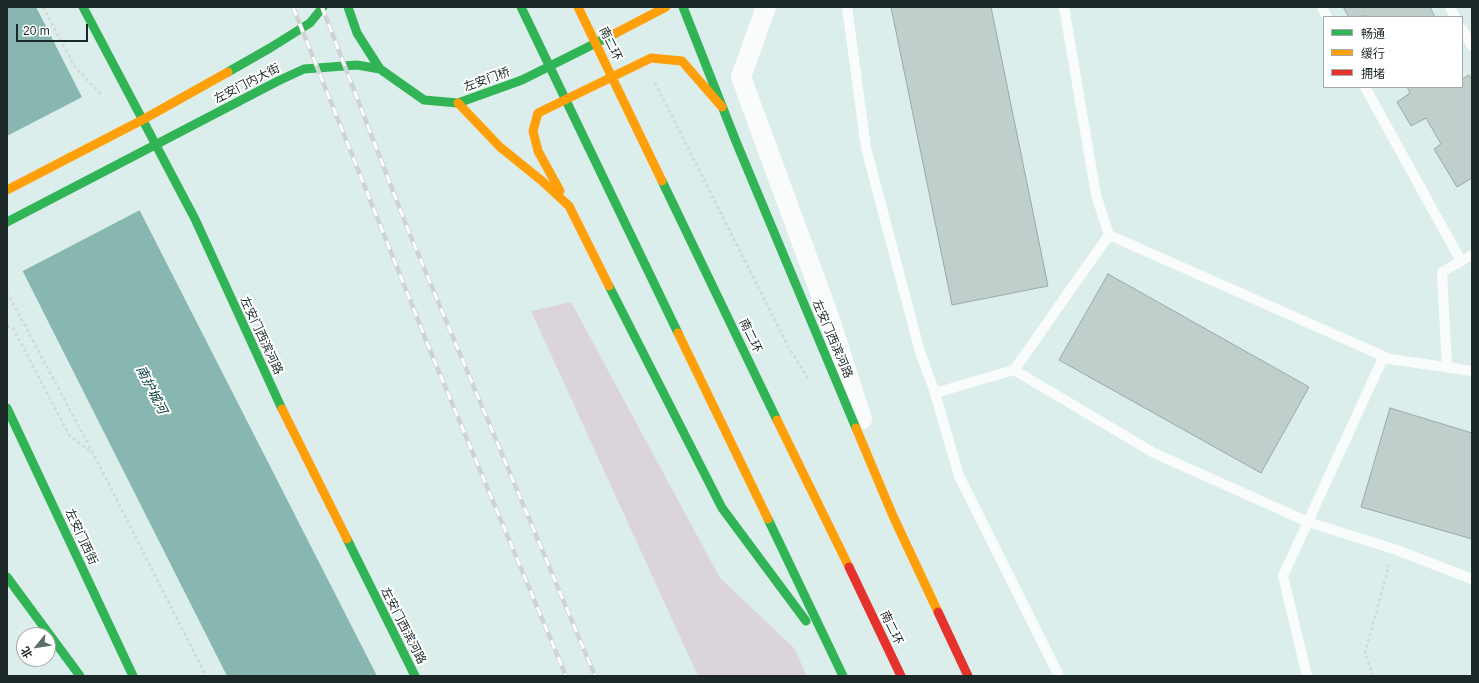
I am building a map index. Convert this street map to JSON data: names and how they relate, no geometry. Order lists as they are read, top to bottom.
{
  "streets": {
    "main road": [
      "南二环",
      "左安门桥",
      "左安门内大街",
      "左安门西滨河路",
      "左安门西街"
    ]
  },
  "crossings": [
    ["左安门桥", "左安门内大街"],
    ["左安门内大街", "左安门西滨河路"]
  ],
  "water": ["南护城河"],
  "legend": ["畅通", "缓行", "拥堵"],
  "scale_bar": "20 m",
  "north": "bottom left"
}
